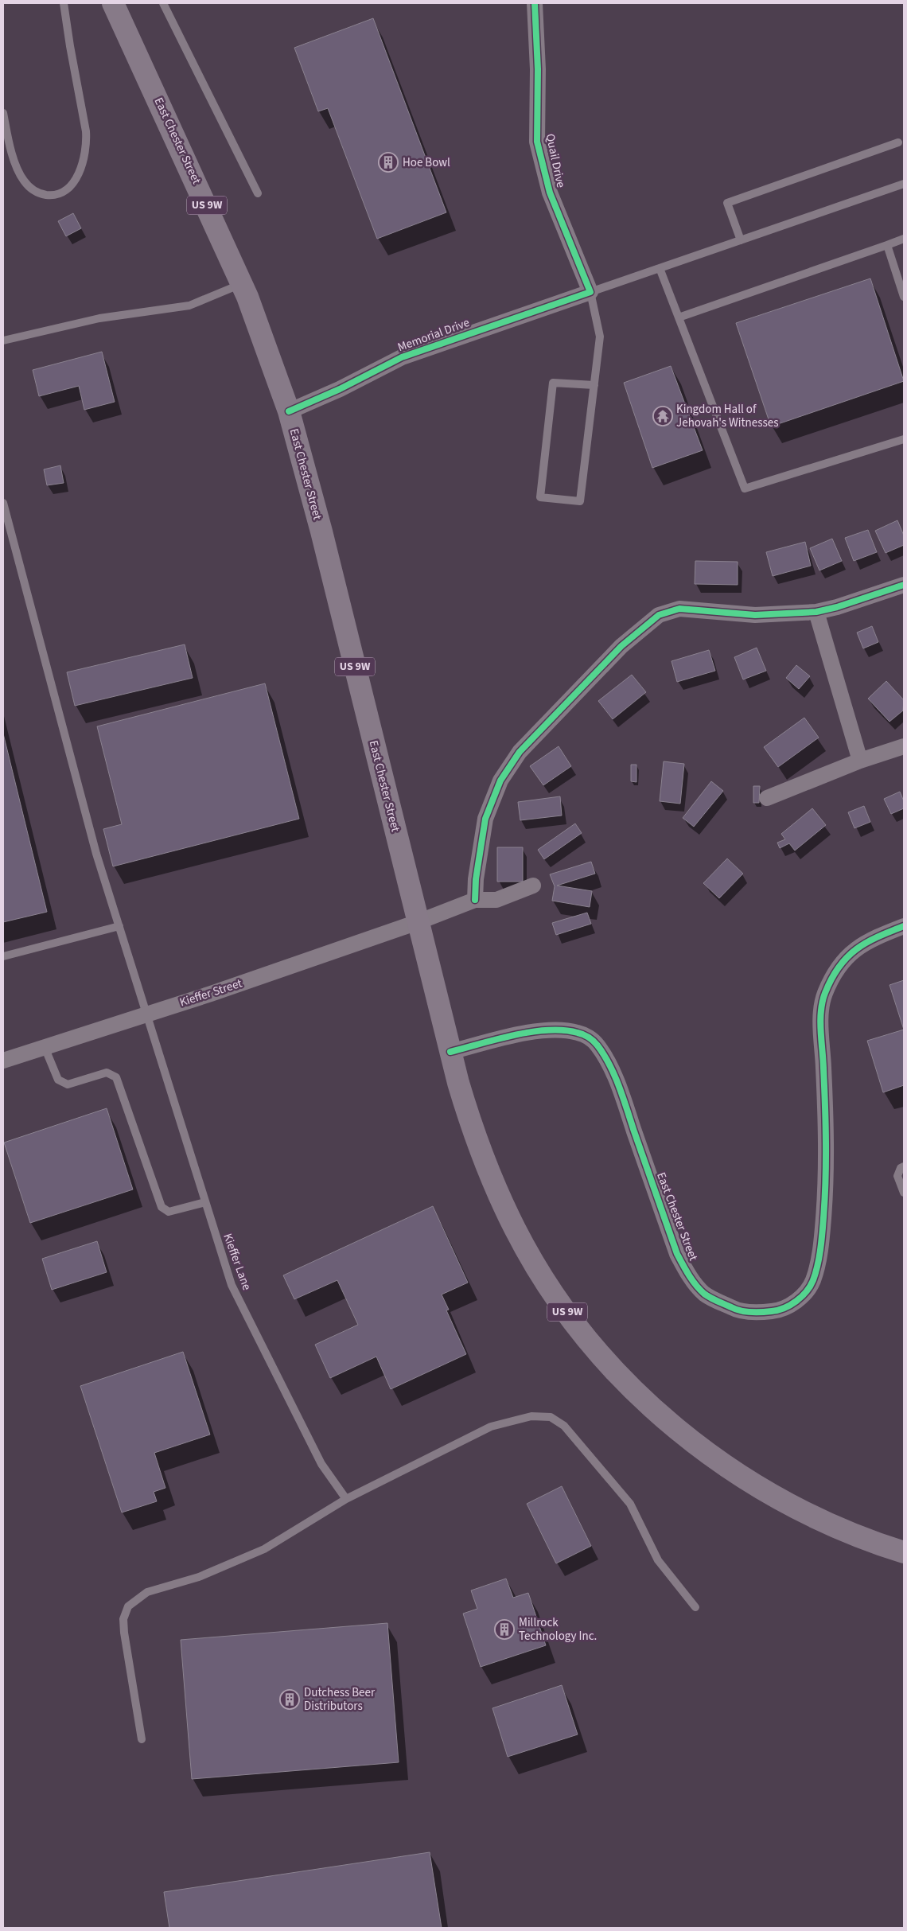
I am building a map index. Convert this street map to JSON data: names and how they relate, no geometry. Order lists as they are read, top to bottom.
{
  "streets": {
    "main road": ["East Chester Street", "US 9W"],
    "street": ["Quail Drive", "Memorial Drive", "Kieffer Street"],
    "lane": ["Kieffer Lane"]
  },
  "crossings": [
    ["East Chester Street", "US 9W"],
    ["East Chester Street", "Memorial Drive"],
    ["East Chester Street", "Kieffer Street"],
    ["Quail Drive", "Memorial Drive"],
    ["US 9W", "Kieffer Street"],
    ["Kieffer Street", "Kieffer Lane"]
  ],
  "places": {
    "building": ["Hoe Bowl", "Millrock Technology Inc.", "Dutchess Beer Distributors"],
    "temple": ["Kingdom Hall of Jehovah's Witnesses"]
  }
}
